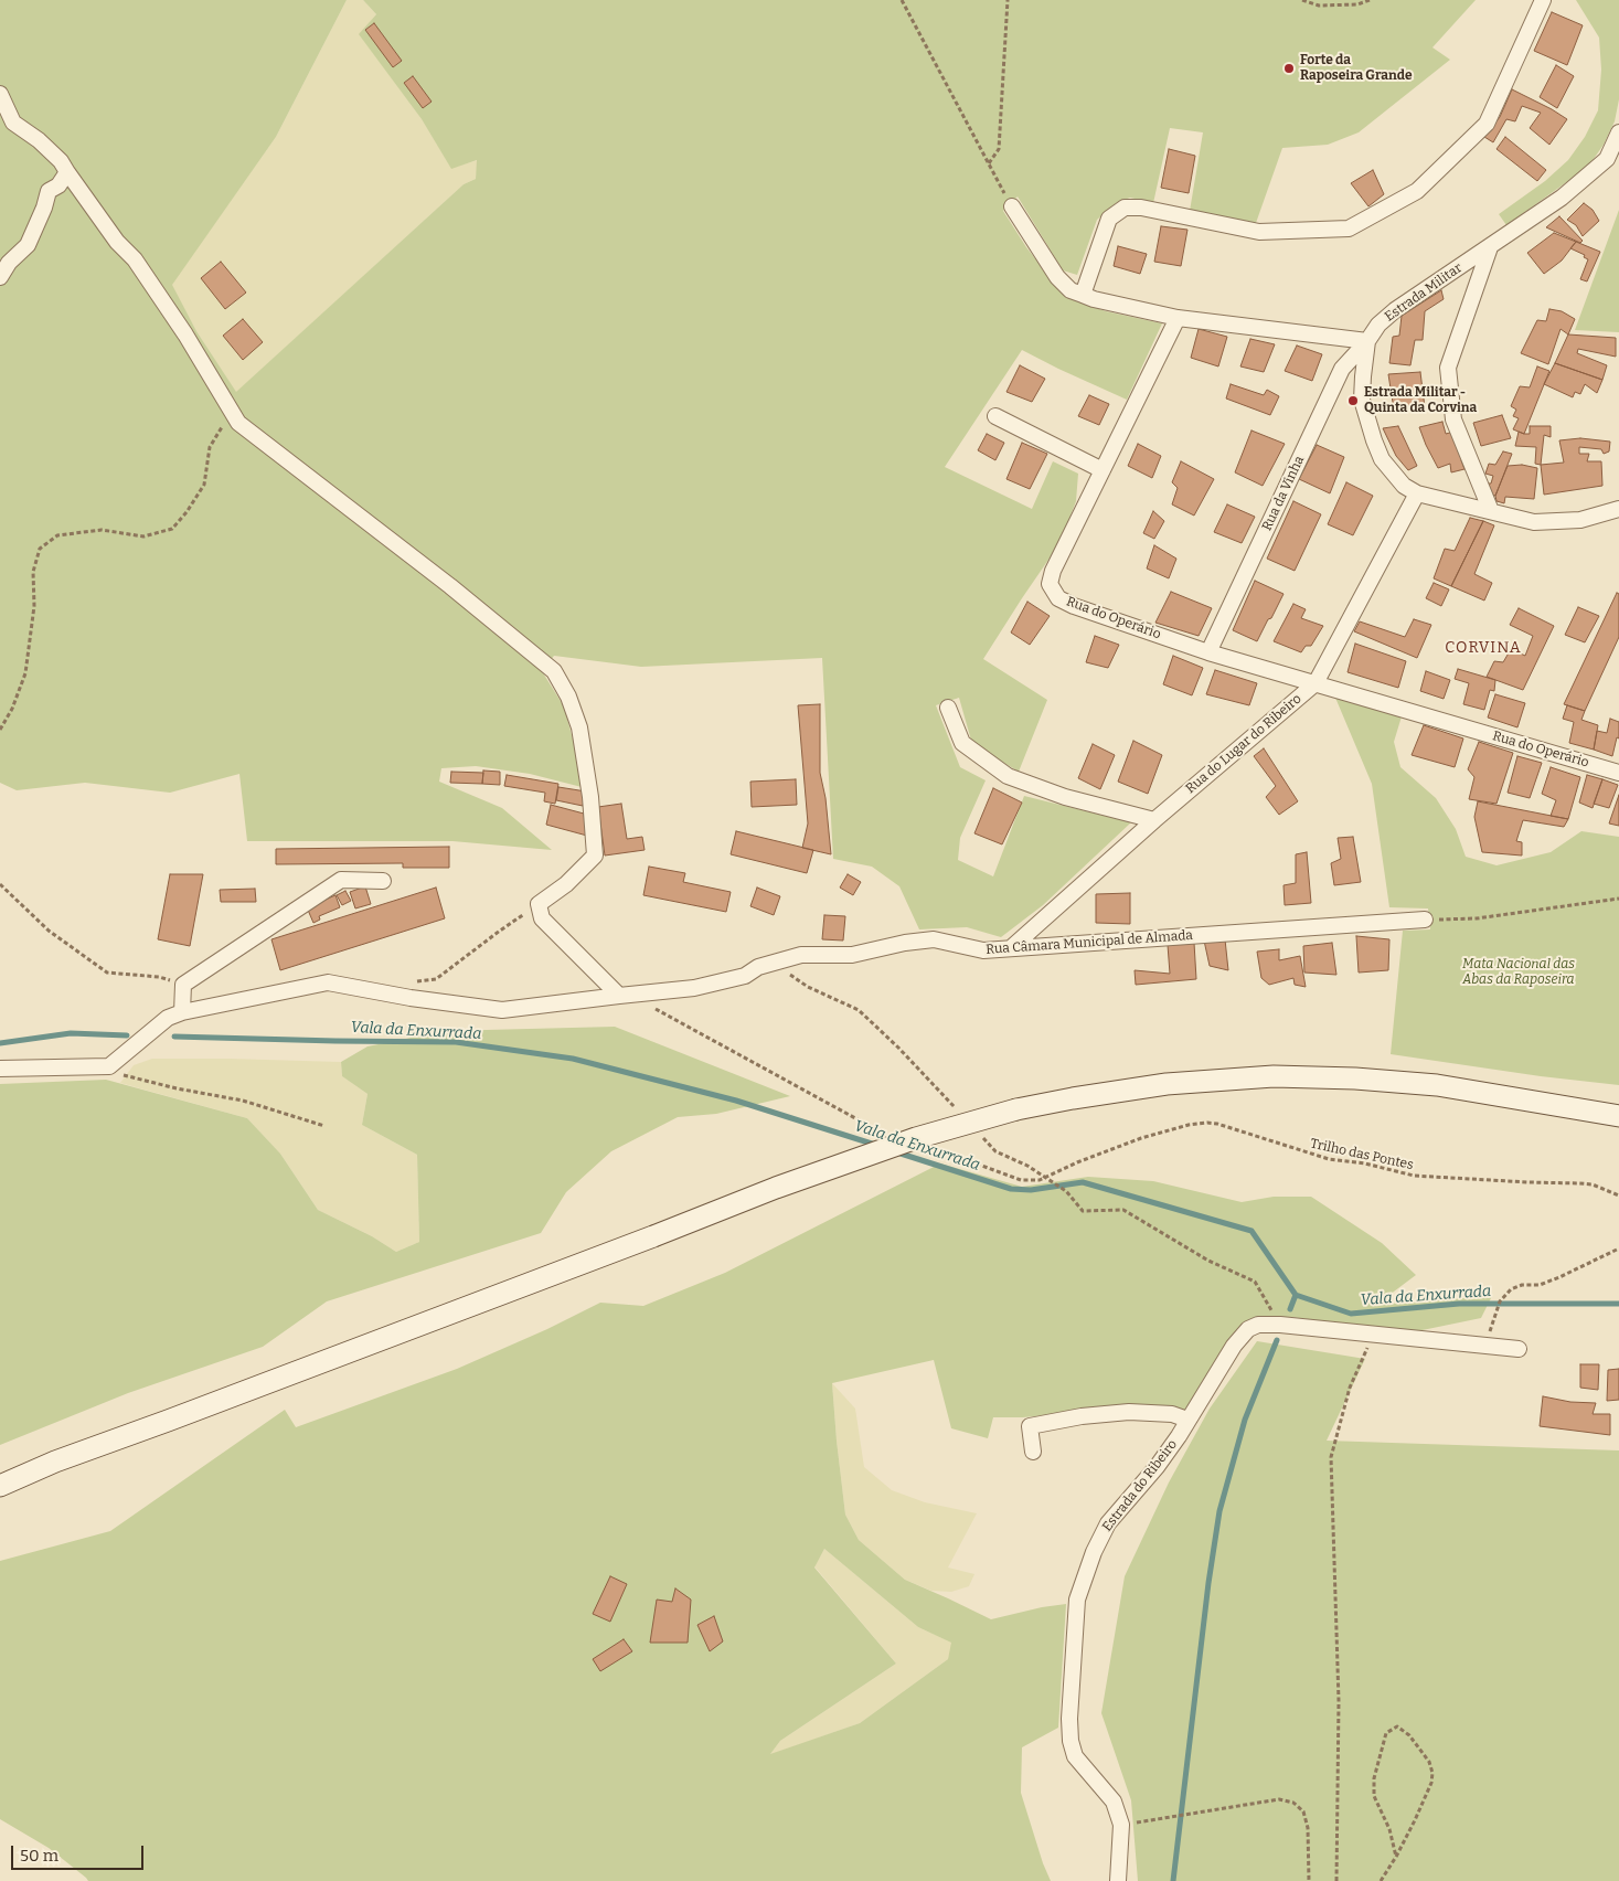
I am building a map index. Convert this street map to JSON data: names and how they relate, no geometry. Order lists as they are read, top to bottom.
{
  "streets": {
    "street": [
      "Estrada Militar",
      "Rua da Vinha",
      "Rua do Operário",
      "Rua do Lugar do Ribeiro",
      "Rua Câmara Municipal de Almada",
      "Estrada do Ribeiro"
    ],
    "path": ["Trilho das Pontes"]
  },
  "crossings": [
    ["Estrada Militar", "Rua da Vinha"],
    ["Estrada Militar", "Rua do Lugar do Ribeiro"],
    ["Rua da Vinha", "Rua do Operário"],
    ["Rua do Operário", "Rua do Lugar do Ribeiro"],
    ["Rua do Lugar do Ribeiro", "Rua Câmara Municipal de Almada"]
  ],
  "districts": ["CORVINA"],
  "water": ["Vala da Enxurrada"],
  "parks": ["Mata Nacional das Abas da Raposeira"],
  "places": ["Forte da Raposeira Grande", "Estrada Militar - Quinta da Corvina"],
  "scale_bar": "50 m"
}
